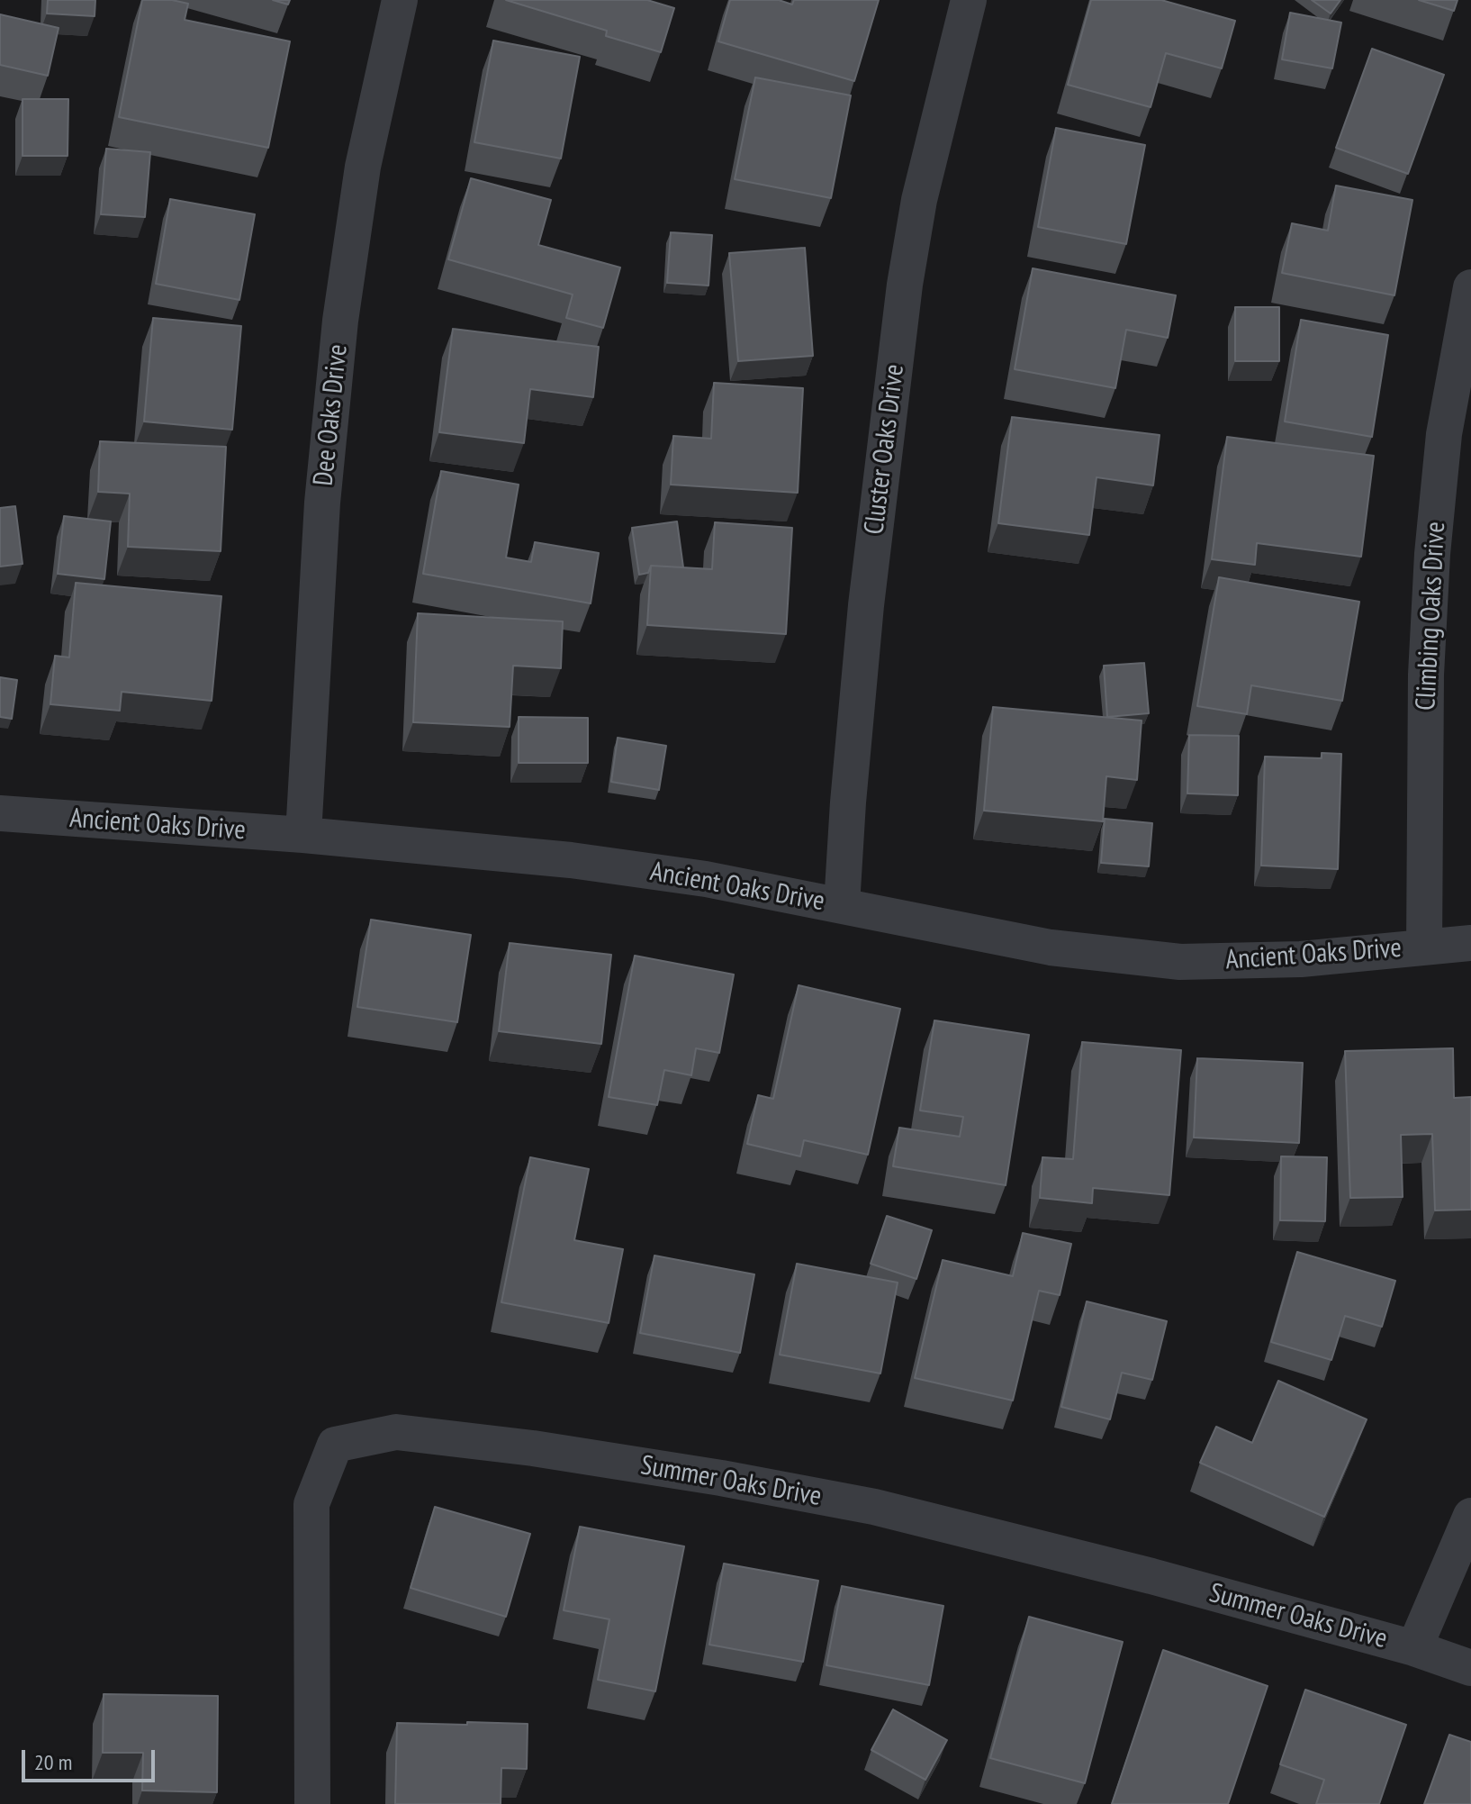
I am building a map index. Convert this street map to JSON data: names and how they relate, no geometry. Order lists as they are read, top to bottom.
{
  "streets": {
    "street": [
      "Dee Oaks Drive",
      "Cluster Oaks Drive",
      "Climbing Oaks Drive",
      "Ancient Oaks Drive",
      "Summer Oaks Drive"
    ]
  },
  "crossings": [
    ["Dee Oaks Drive", "Ancient Oaks Drive"],
    ["Cluster Oaks Drive", "Ancient Oaks Drive"],
    ["Climbing Oaks Drive", "Ancient Oaks Drive"]
  ],
  "scale_bar": "20 m"
}
